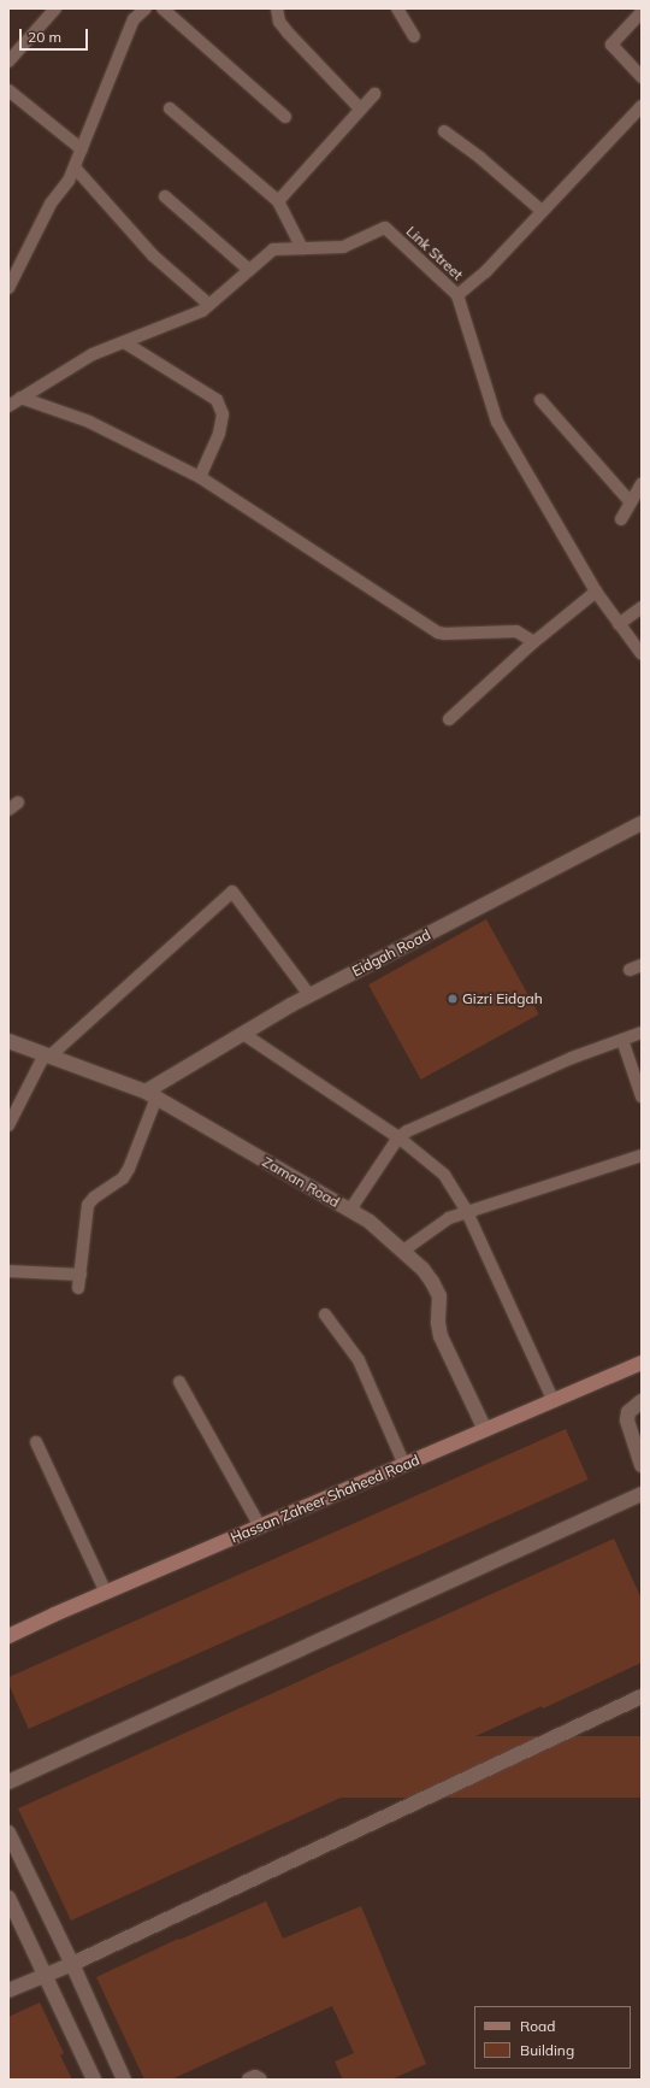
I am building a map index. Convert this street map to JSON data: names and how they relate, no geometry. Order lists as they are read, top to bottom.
{
  "streets": {
    "street": ["Eidgah Road", "Zaman Road", "Hassan Zaheer Shaheed Road"],
    "lane": ["Link Street"]
  },
  "crossings": [
    ["Eidgah Road", "Zaman Road"],
    ["Zaman Road", "Hassan Zaheer Shaheed Road"]
  ],
  "places": ["Gizri Eidgah"],
  "legend": ["Road", "Building"],
  "scale_bar": "20 m"
}
